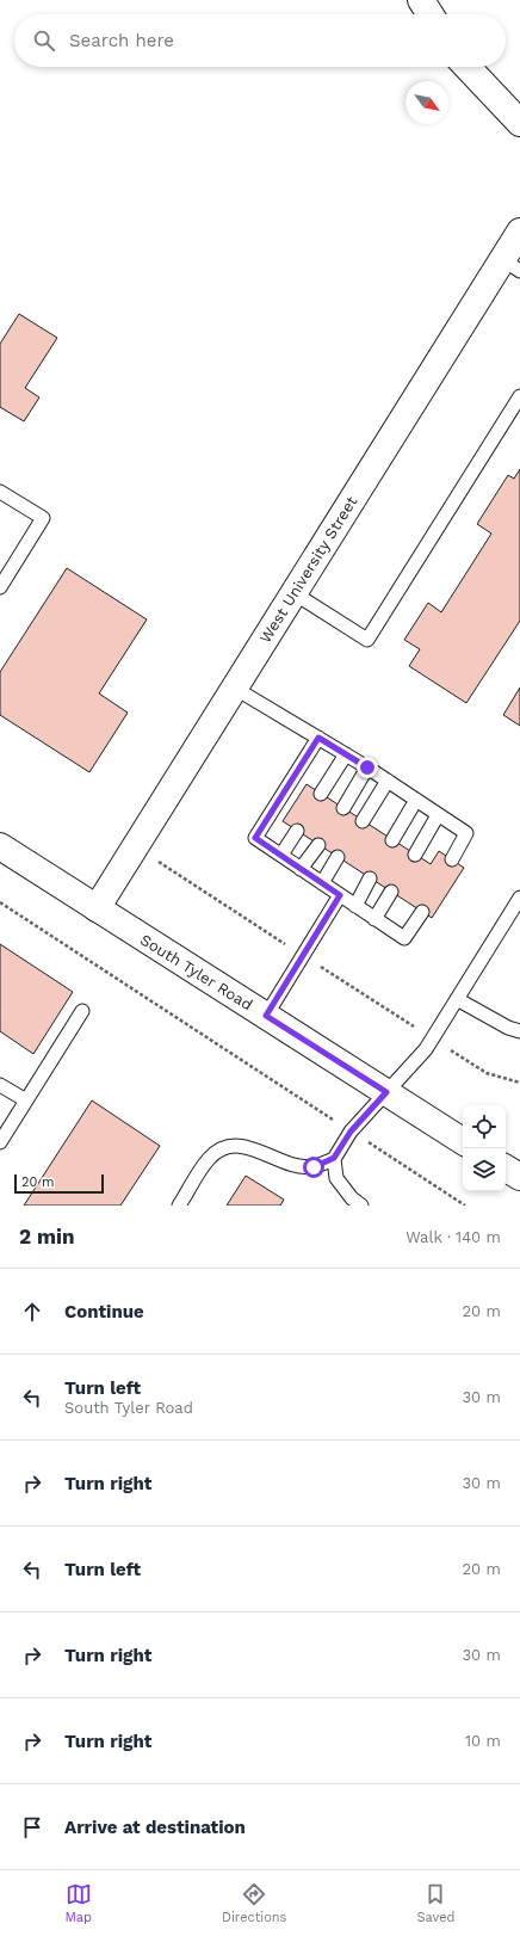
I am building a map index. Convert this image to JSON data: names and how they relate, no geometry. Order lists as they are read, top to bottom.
{
  "streets": {
    "street": ["West University Street", "South Tyler Road"]
  },
  "crossings": [
    ["West University Street", "South Tyler Road"]
  ],
  "scale_bar": "20 m",
  "north": "bottom right",
  "page": {
    "search": "Search here",
    "scale": "20 m",
    "heading": ["2 min", "Walk · 140 m"],
    "list": [
      ["Continue", "20 m"],
      ["Turn left", "South Tyler Road", "30 m"],
      ["Turn right", "30 m"],
      ["Turn left", "20 m"],
      ["Turn right", "30 m"],
      ["Turn right", "10 m"],
      "Arrive at destination"
    ],
    "nav": ["Map", "Directions", "Saved"]
  }
}
